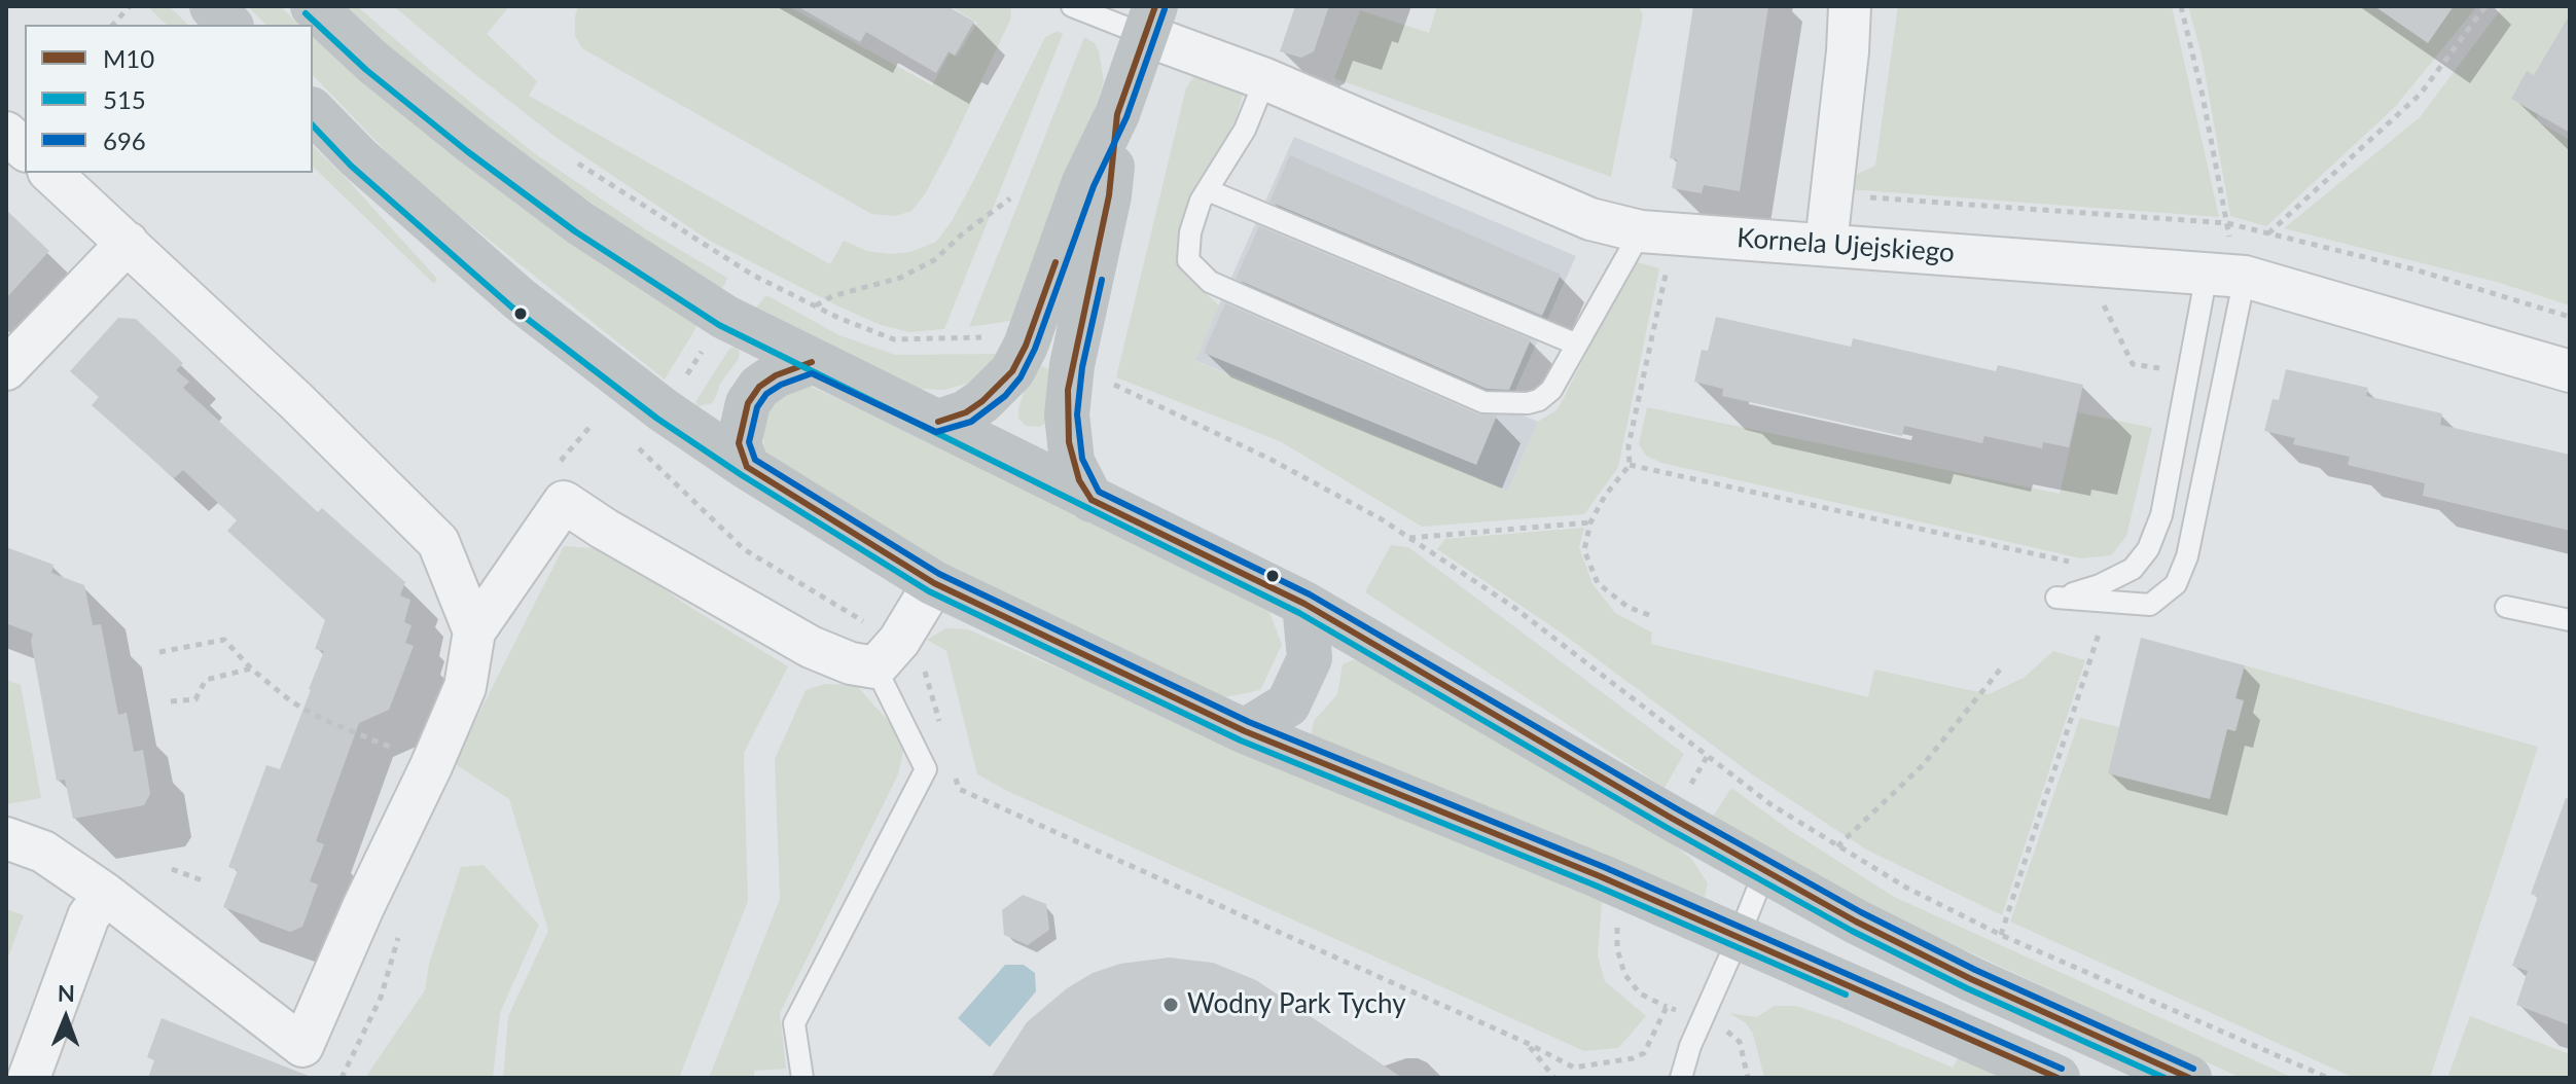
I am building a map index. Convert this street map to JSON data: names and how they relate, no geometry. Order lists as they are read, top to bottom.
{
  "streets": {
    "street": ["Kornela Ujejskiego"]
  },
  "places": ["Wodny Park Tychy"],
  "lines": ["transit line M10", "transit line 696", "transit line 515"],
  "legend": ["M10", "515", "696"],
  "north": "top"
}
